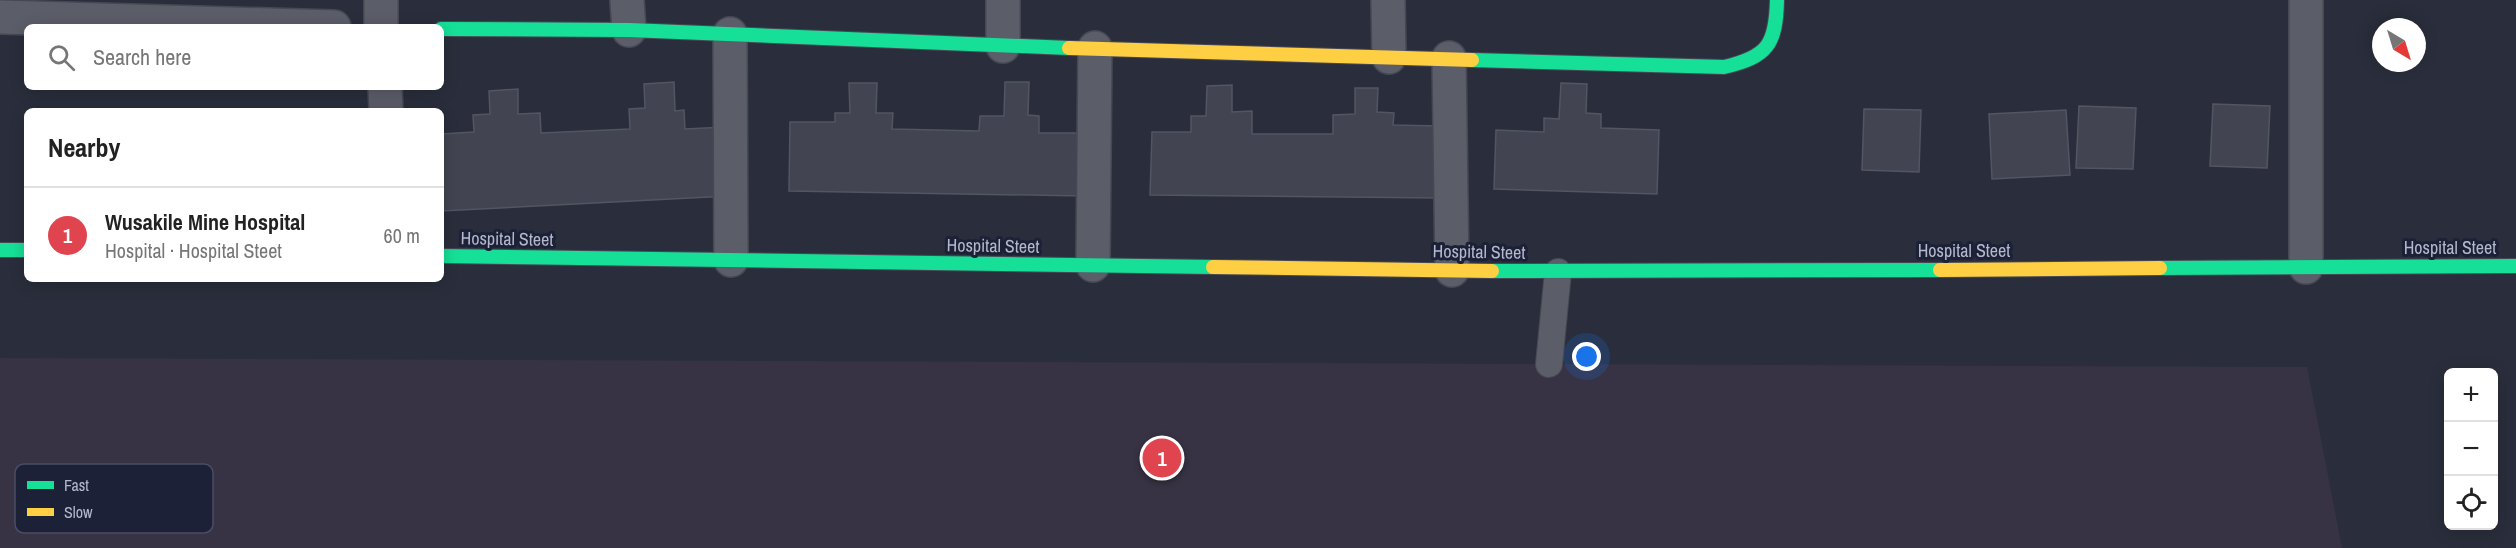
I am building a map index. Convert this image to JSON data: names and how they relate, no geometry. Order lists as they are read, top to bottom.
{
  "streets": {
    "street": ["Hospital Steet"]
  },
  "legend": ["Fast", "Slow"],
  "north": "bottom right",
  "page": {
    "search": "Search here",
    "heading": "Nearby",
    "list": [
      {
        "mark": "1",
        "name": "Wusakile Mine Hospital",
        "note": "Hospital · Hospital Steet",
        "value": "60 m"
      }
    ],
    "map_buttons": ["+", "−"],
    "pins": "1"
  }
}
